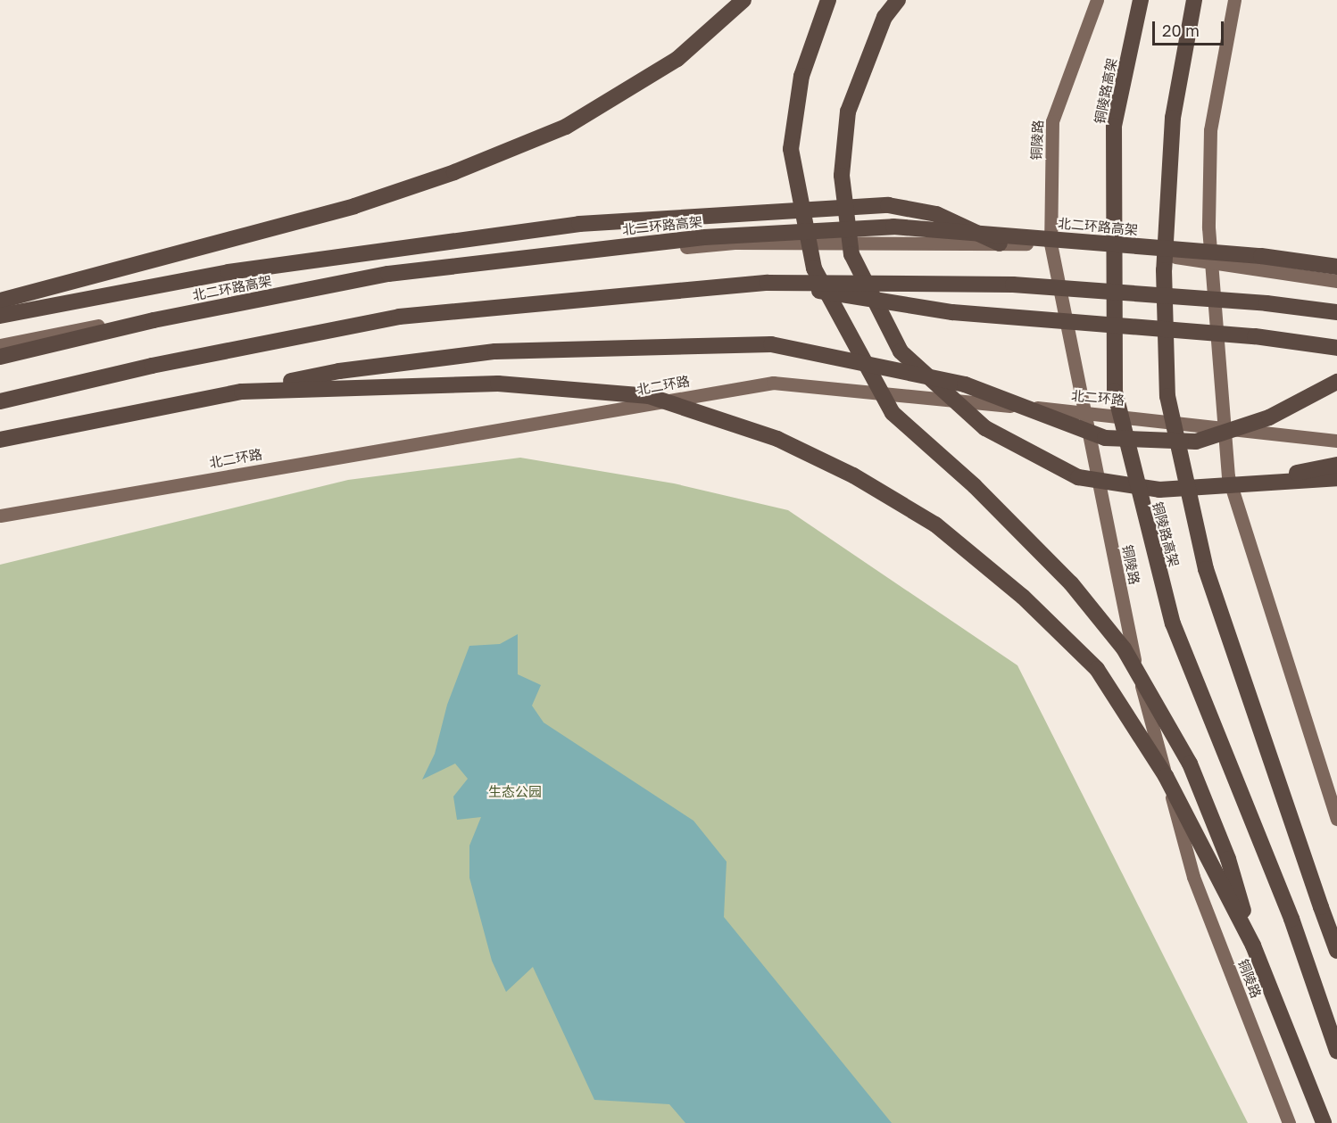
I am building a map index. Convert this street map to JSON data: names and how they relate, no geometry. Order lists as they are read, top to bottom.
{
  "streets": {
    "highway": ["铜陵路高架", "北二环路高架"],
    "main road": ["铜陵路", "北二环路"]
  },
  "crossings": [
    ["铜陵路", "北二环路"]
  ],
  "parks": ["生态公园"],
  "scale_bar": "20 m"
}
